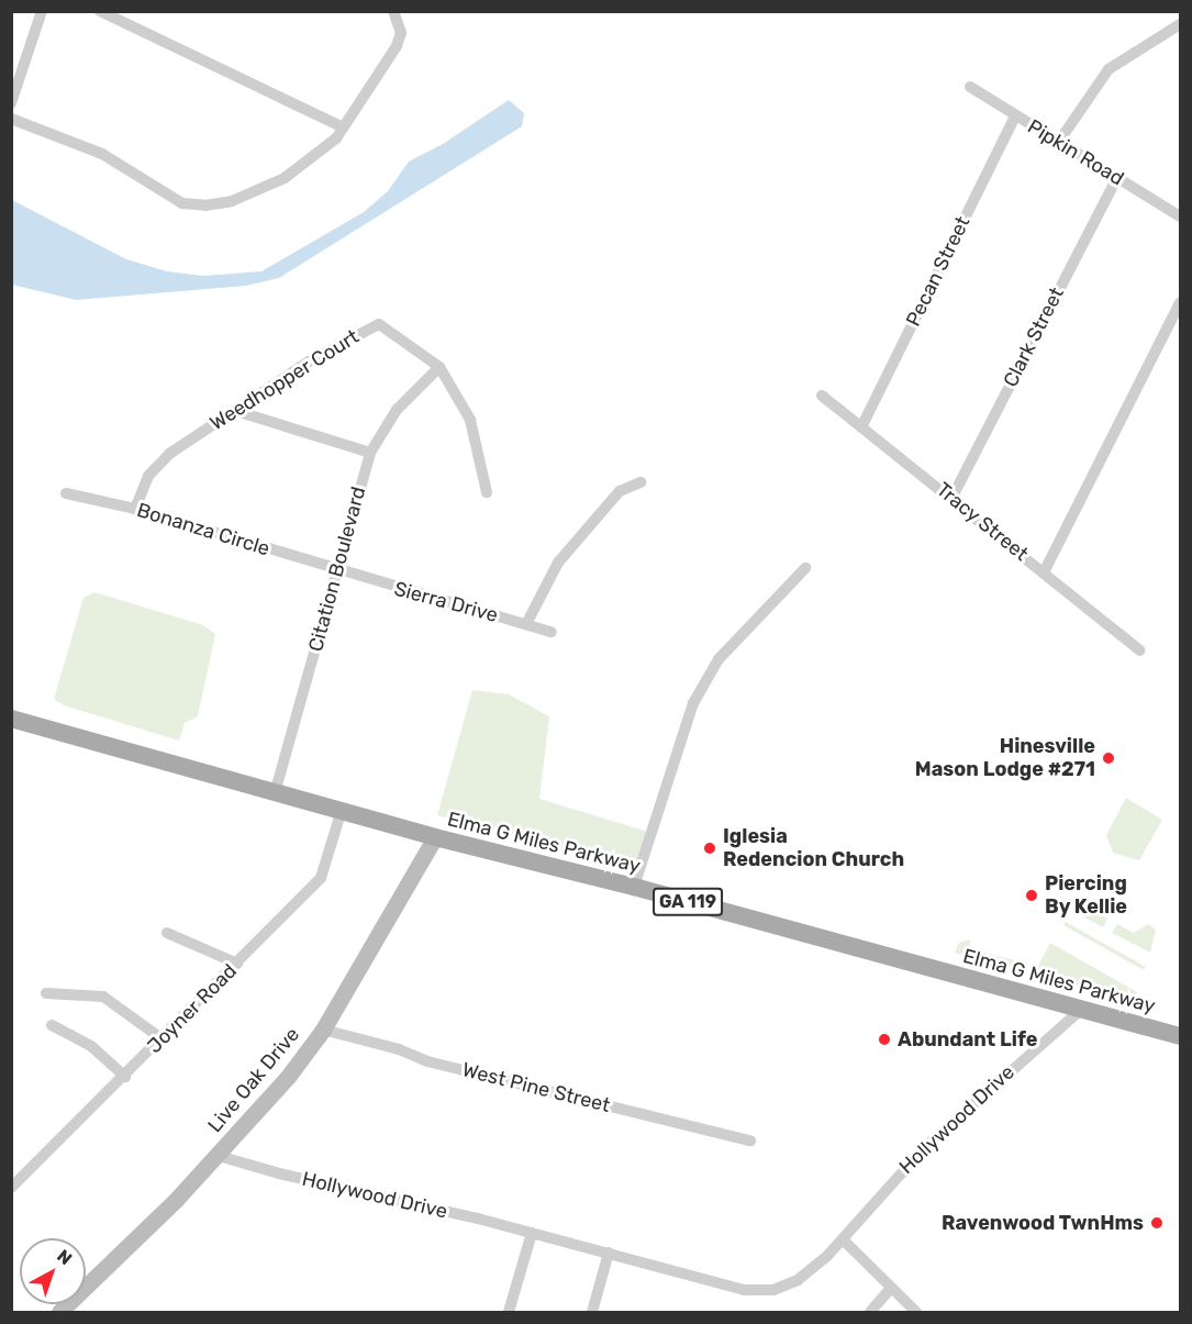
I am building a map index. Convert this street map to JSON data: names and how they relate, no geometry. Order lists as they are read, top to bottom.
{
  "streets": {
    "main road": ["Elma G Miles Parkway", "GA 119"],
    "street": [
      "Pipkin Road",
      "Pecan Street",
      "Clark Street",
      "Weedhopper Court",
      "Tracy Street",
      "Bonanza Circle",
      "Citation Boulevard",
      "Sierra Drive",
      "Joyner Road",
      "Live Oak Drive",
      "West Pine Street",
      "Hollywood Drive"
    ]
  },
  "crossings": [
    ["Pipkin Road", "Pecan Street"],
    ["Pipkin Road", "Clark Street"],
    ["Pecan Street", "Tracy Street"],
    ["Clark Street", "Tracy Street"],
    ["Weedhopper Court", "Bonanza Circle"],
    ["Weedhopper Court", "Citation Boulevard"],
    ["Bonanza Circle", "Citation Boulevard"],
    ["Bonanza Circle", "Sierra Drive"],
    ["Citation Boulevard", "Sierra Drive"],
    ["Citation Boulevard", "Elma G Miles Parkway"],
    ["Elma G Miles Parkway", "Joyner Road"],
    ["Elma G Miles Parkway", "Live Oak Drive"],
    ["Elma G Miles Parkway", "Hollywood Drive"],
    ["Live Oak Drive", "West Pine Street"],
    ["Live Oak Drive", "Hollywood Drive"]
  ],
  "places": [
    "Hinesville Mason Lodge #271",
    "Iglesia Redencion Church",
    "Piercing By Kellie",
    "Abundant Life",
    "Ravenwood TwnHms"
  ],
  "north": "top right"
}
